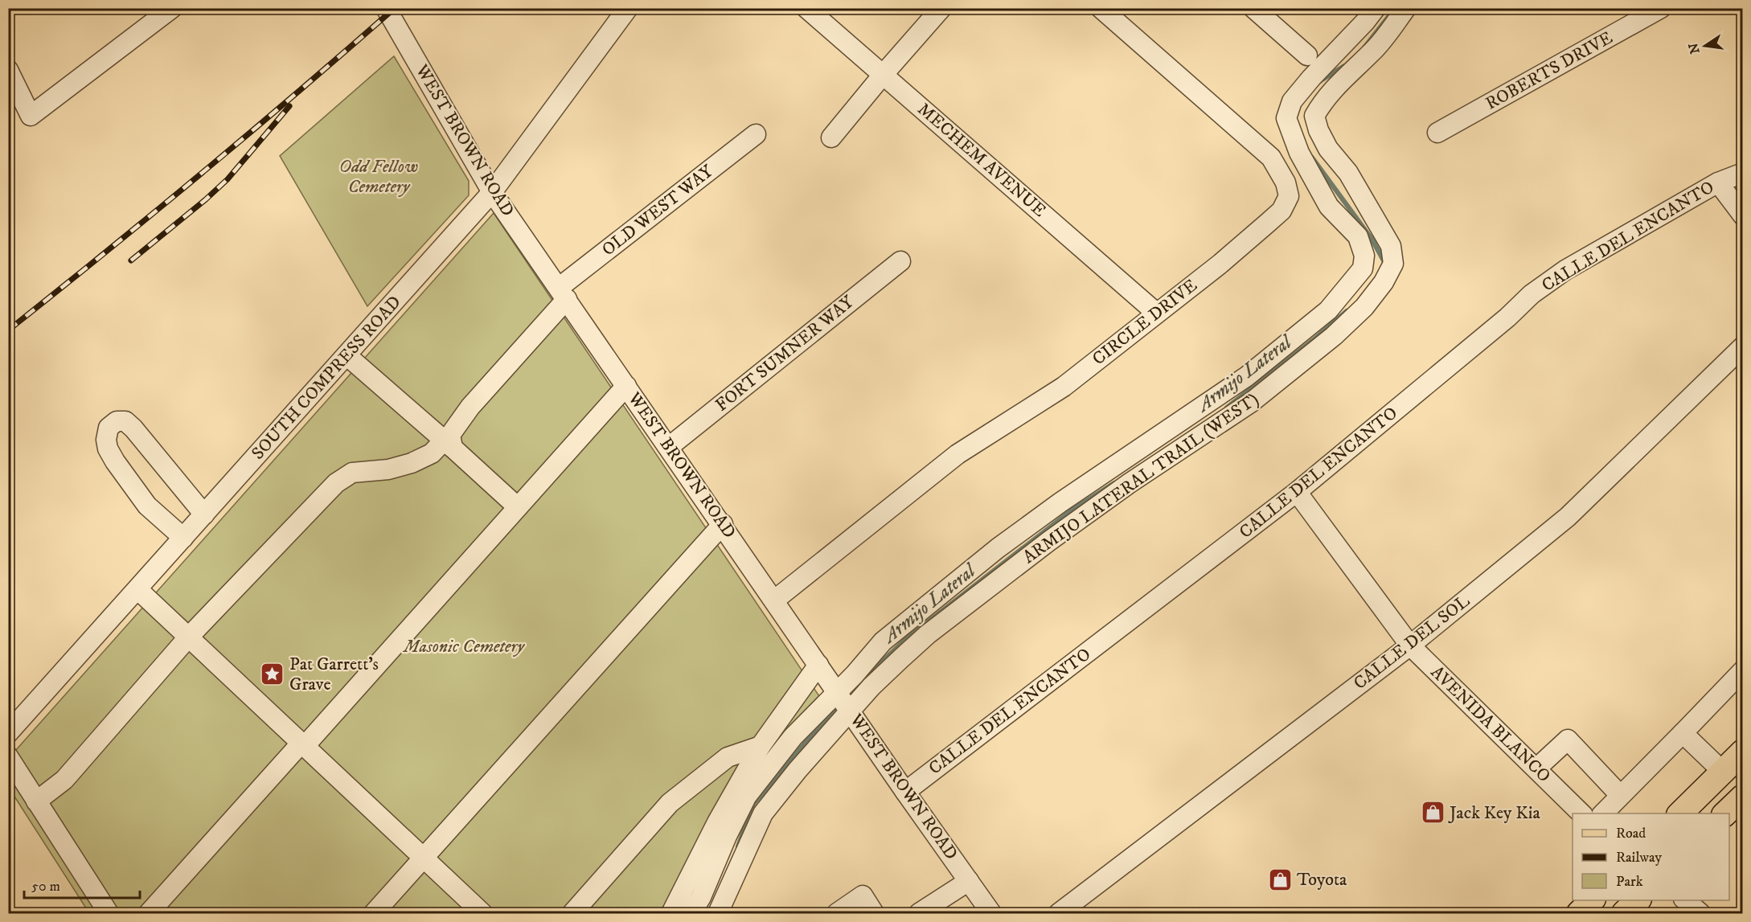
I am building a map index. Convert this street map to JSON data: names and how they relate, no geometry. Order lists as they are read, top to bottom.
{
  "streets": {
    "street": [
      "ROBERTS DRIVE",
      "WEST BROWN ROAD",
      "MECHEM AVENUE",
      "OLD WEST WAY",
      "CALLE DEL ENCANTO",
      "CIRCLE DRIVE",
      "FORT SUMNER WAY",
      "SOUTH COMPRESS ROAD",
      "ARMIJO LATERAL TRAIL (WEST)",
      "CALLE DEL SOL",
      "AVENIDA BLANCO"
    ]
  },
  "crossings": [
    ["WEST BROWN ROAD", "OLD WEST WAY"],
    ["WEST BROWN ROAD", "CALLE DEL ENCANTO"],
    ["WEST BROWN ROAD", "CIRCLE DRIVE"],
    ["WEST BROWN ROAD", "FORT SUMNER WAY"],
    ["WEST BROWN ROAD", "SOUTH COMPRESS ROAD"],
    ["WEST BROWN ROAD", "ARMIJO LATERAL TRAIL (WEST)"],
    ["MECHEM AVENUE", "CIRCLE DRIVE"],
    ["CALLE DEL ENCANTO", "AVENIDA BLANCO"],
    ["CALLE DEL SOL", "AVENIDA BLANCO"]
  ],
  "water": ["Armijo Lateral"],
  "parks": ["Odd Fellow Cemetery", "Masonic Cemetery"],
  "places": {
    "place": ["Pat Garrett's Grave"],
    "shop": ["Jack Key Kia", "Toyota"]
  },
  "legend": ["Road", "Railway", "Park"],
  "scale_bar": "50 m",
  "north": "left"
}
